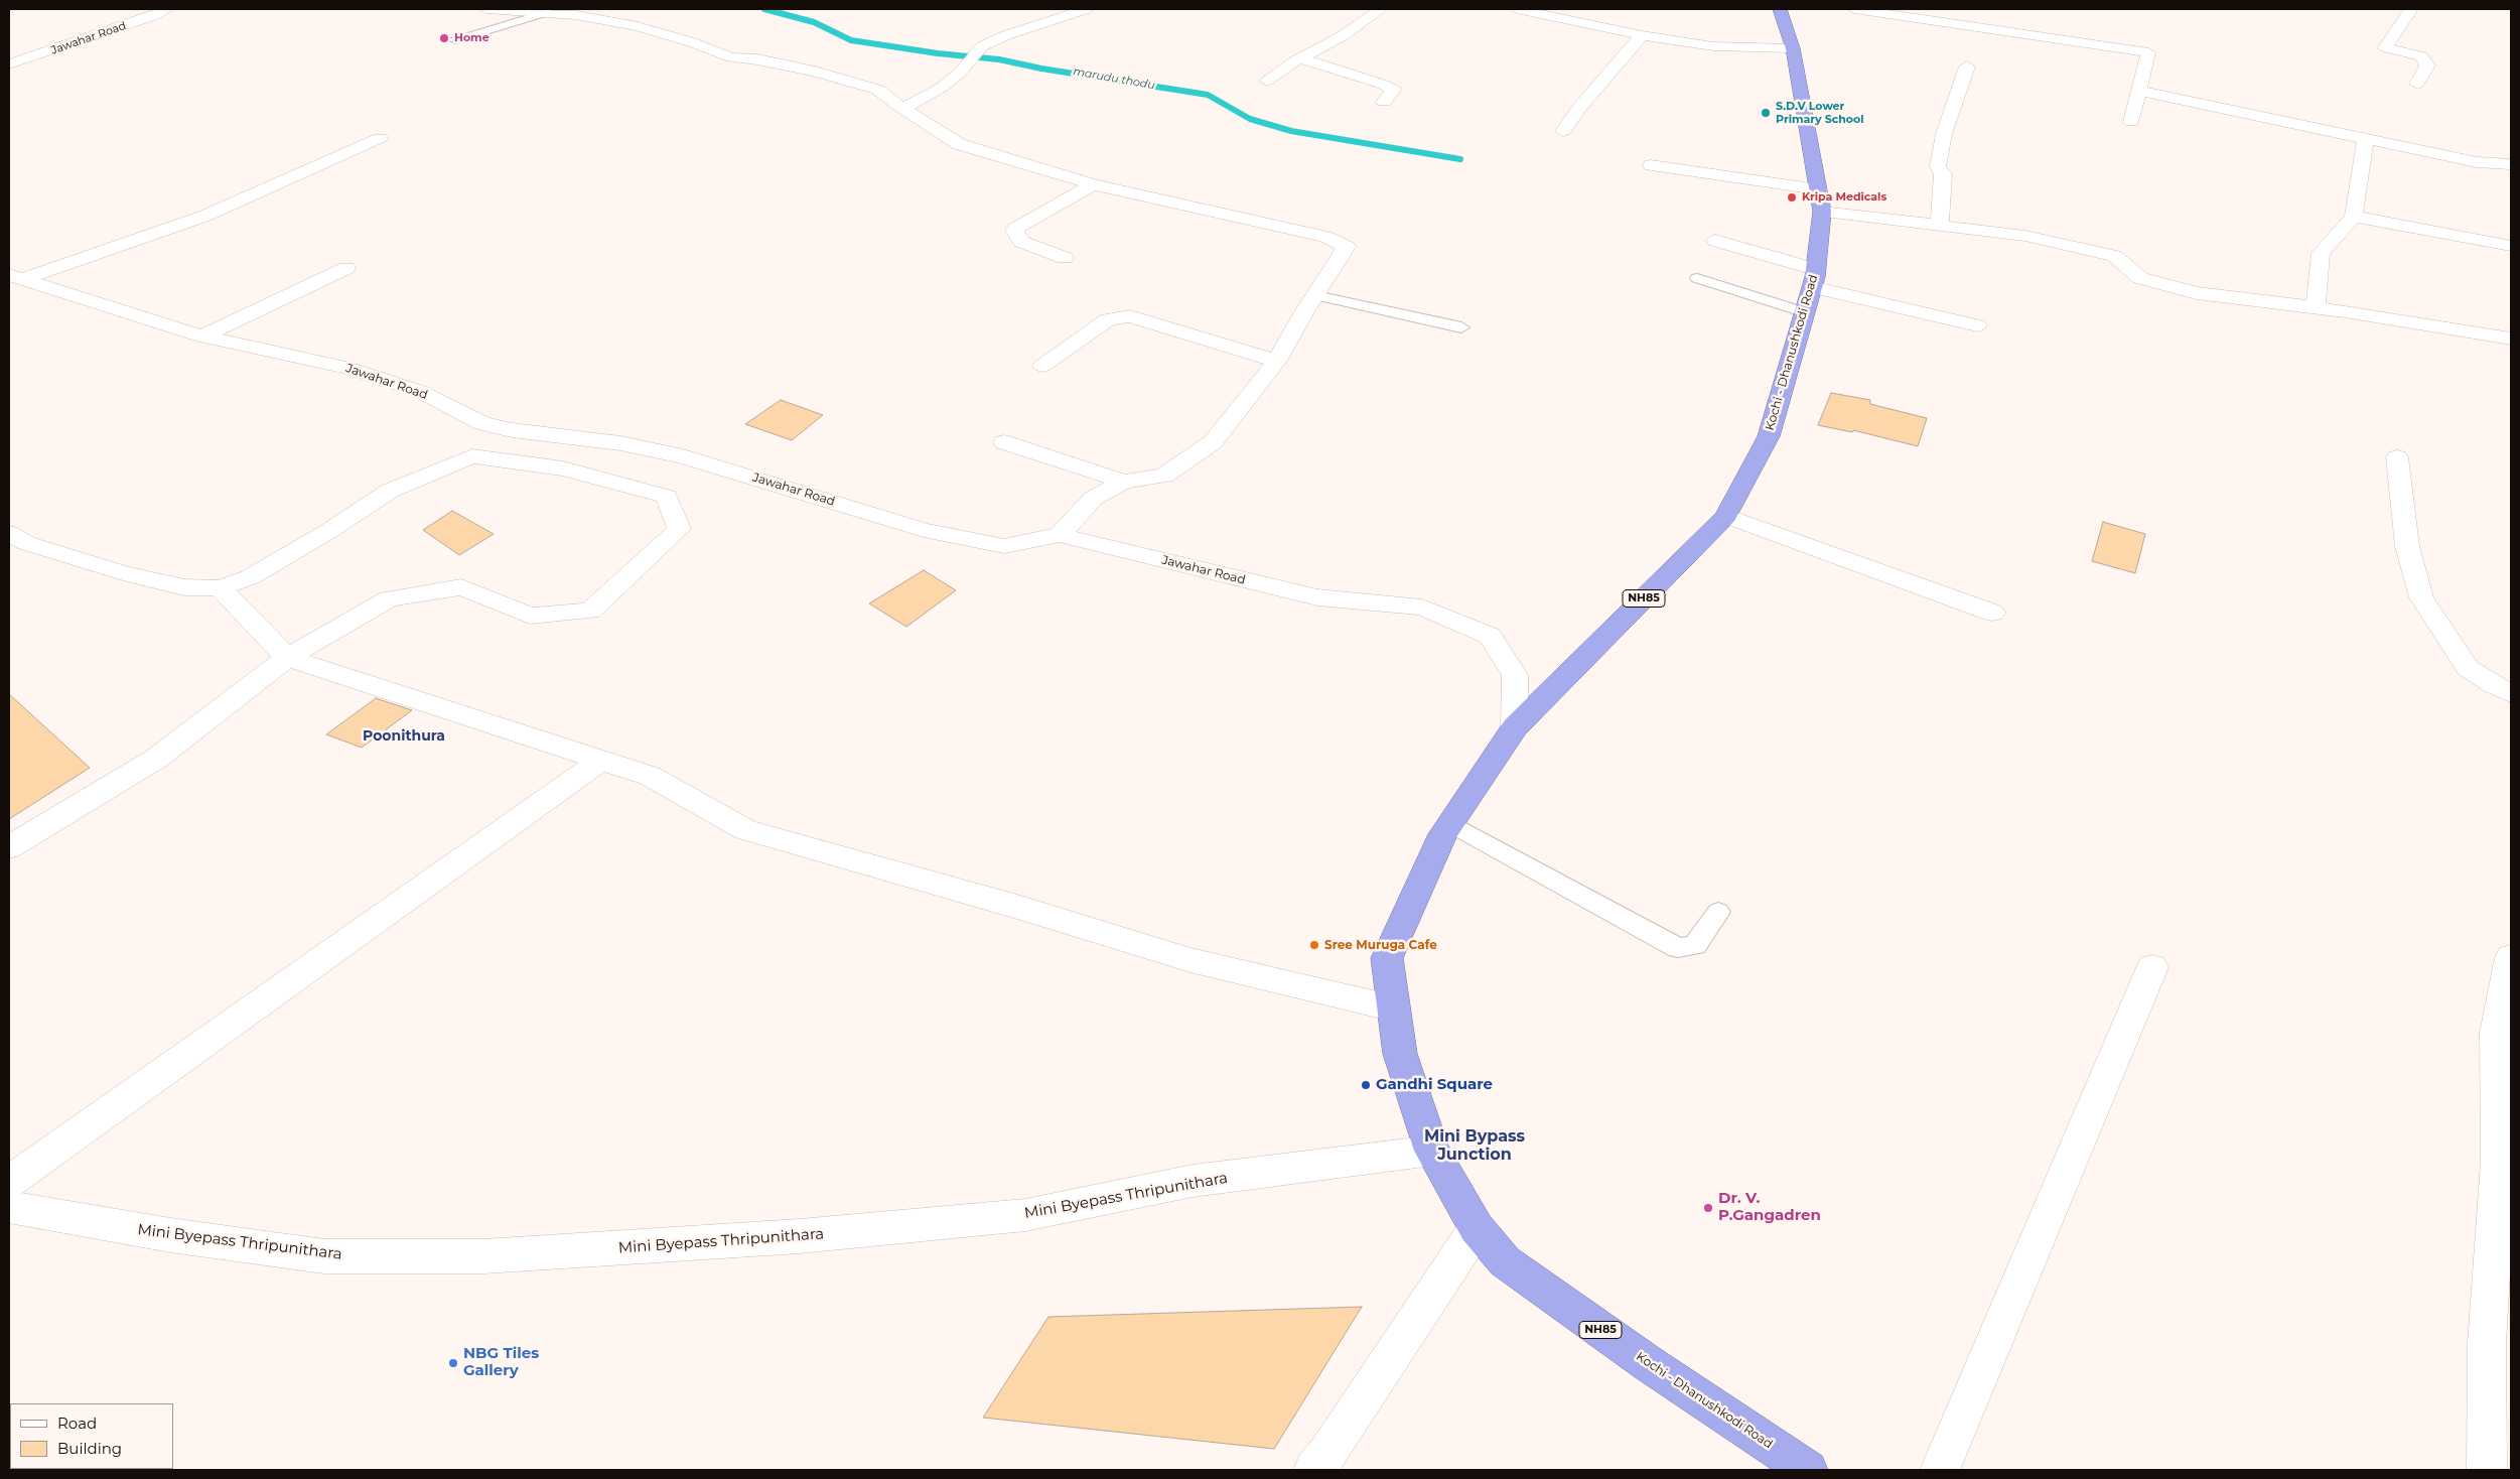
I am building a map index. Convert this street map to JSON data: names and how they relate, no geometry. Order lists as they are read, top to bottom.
{
  "streets": {
    "highway": ["Kochi - Dhanushkodi Road", "NH85"],
    "street": ["Jawahar Road", "Mini Byepass Thripunithara"]
  },
  "crossings": [
    ["Jawahar Road", "Kochi - Dhanushkodi Road"],
    ["Kochi - Dhanushkodi Road", "Mini Byepass Thripunithara"]
  ],
  "districts": ["Poonithura", "Mini Bypass Junction"],
  "water": ["marudu thodu"],
  "places": [
    "Home",
    "S.D.V Lower Primary School",
    "Kripa Medicals",
    "Sree Muruga Cafe",
    "Gandhi Square",
    "Dr. V. P.Gangadren",
    "NBG Tiles Gallery"
  ],
  "legend": ["Road", "Building"]
}
